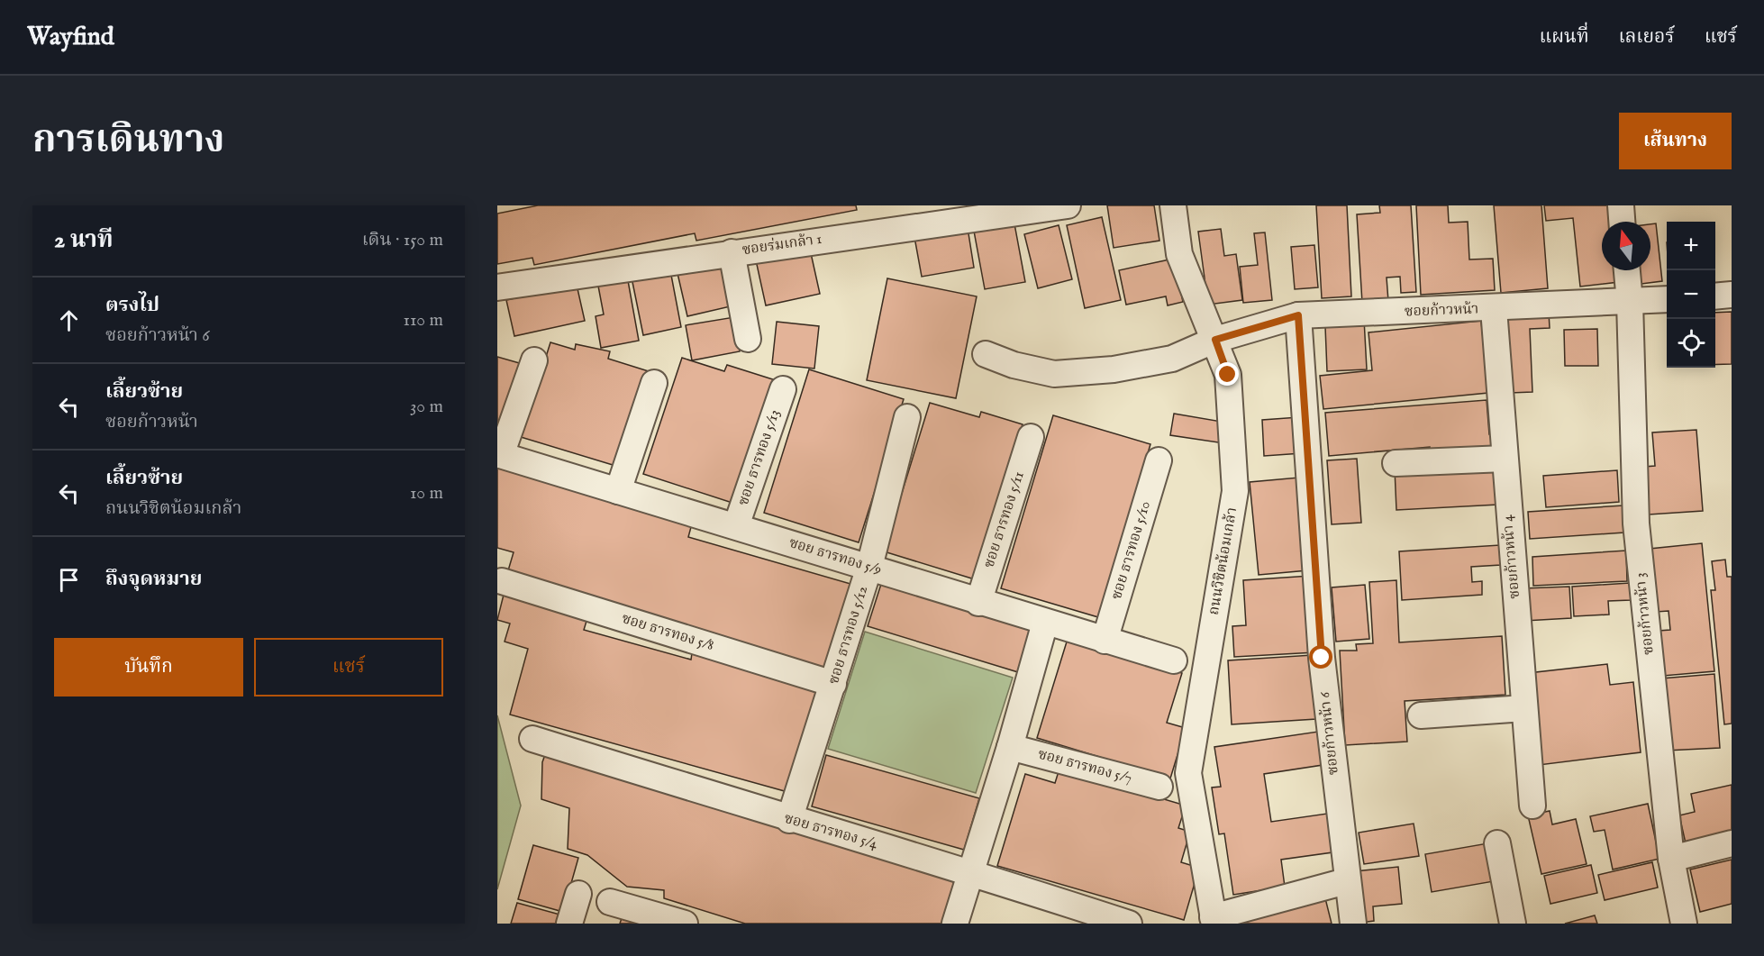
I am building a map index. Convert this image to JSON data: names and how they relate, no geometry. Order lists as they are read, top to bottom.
{
  "streets": {
    "street": [
      "ซอยร่มเกล้า 1",
      "ซอยก้าวหน้า",
      "ซอย ธารทอง 5/13",
      "ซอย ธารทอง 5/11",
      "ซอย ธารทอง 5/10",
      "ซอย ธารทอง 5/9",
      "ซอยก้าวหน้า 4",
      "ถนนวิชิตน้อมเกล้า",
      "ซอยก้าวหน้า 3",
      "ซอย ธารทอง 5/8",
      "ซอย ธารทอง 5/12",
      "ซอยก้าวหน้า 6",
      "ซอย ธารทอง 5/7",
      "ซอย ธารทอง 5/4"
    ]
  },
  "crossings": [
    ["ซอยก้าวหน้า", "ซอยก้าวหน้า 4"],
    ["ซอยก้าวหน้า", "ถนนวิชิตน้อมเกล้า"],
    ["ซอยก้าวหน้า", "ซอยก้าวหน้า 3"],
    ["ซอยก้าวหน้า", "ซอยก้าวหน้า 6"],
    ["ซอย ธารทอง 5/13", "ซอย ธารทอง 5/9"],
    ["ซอย ธารทอง 5/11", "ซอย ธารทอง 5/9"],
    ["ซอย ธารทอง 5/10", "ซอย ธารทอง 5/9"],
    ["ซอย ธารทอง 5/9", "ซอย ธารทอง 5/12"],
    ["ซอย ธารทอง 5/8", "ซอย ธารทอง 5/12"],
    ["ซอย ธารทอง 5/12", "ซอย ธารทอง 5/4"]
  ],
  "north": "top",
  "page": {
    "header": "Wayfind",
    "nav": ["แผนที่", "เลเยอร์", "แชร์"],
    "title": "การเดินทาง",
    "buttons": [
      "เส้นทาง",
      ["บันทึก", "แชร์"]
    ],
    "heading": ["2 นาที", "เดิน · 150 m"],
    "map_buttons": ["+", "−"],
    "list": [
      ["ตรงไป", "ซอยก้าวหน้า 6", "110 m"],
      ["เลี้ยวซ้าย", "ซอยก้าวหน้า", "30 m"],
      ["เลี้ยวซ้าย", "ถนนวิชิตน้อมเกล้า", "10 m"],
      "ถึงจุดหมาย"
    ]
  }
}
